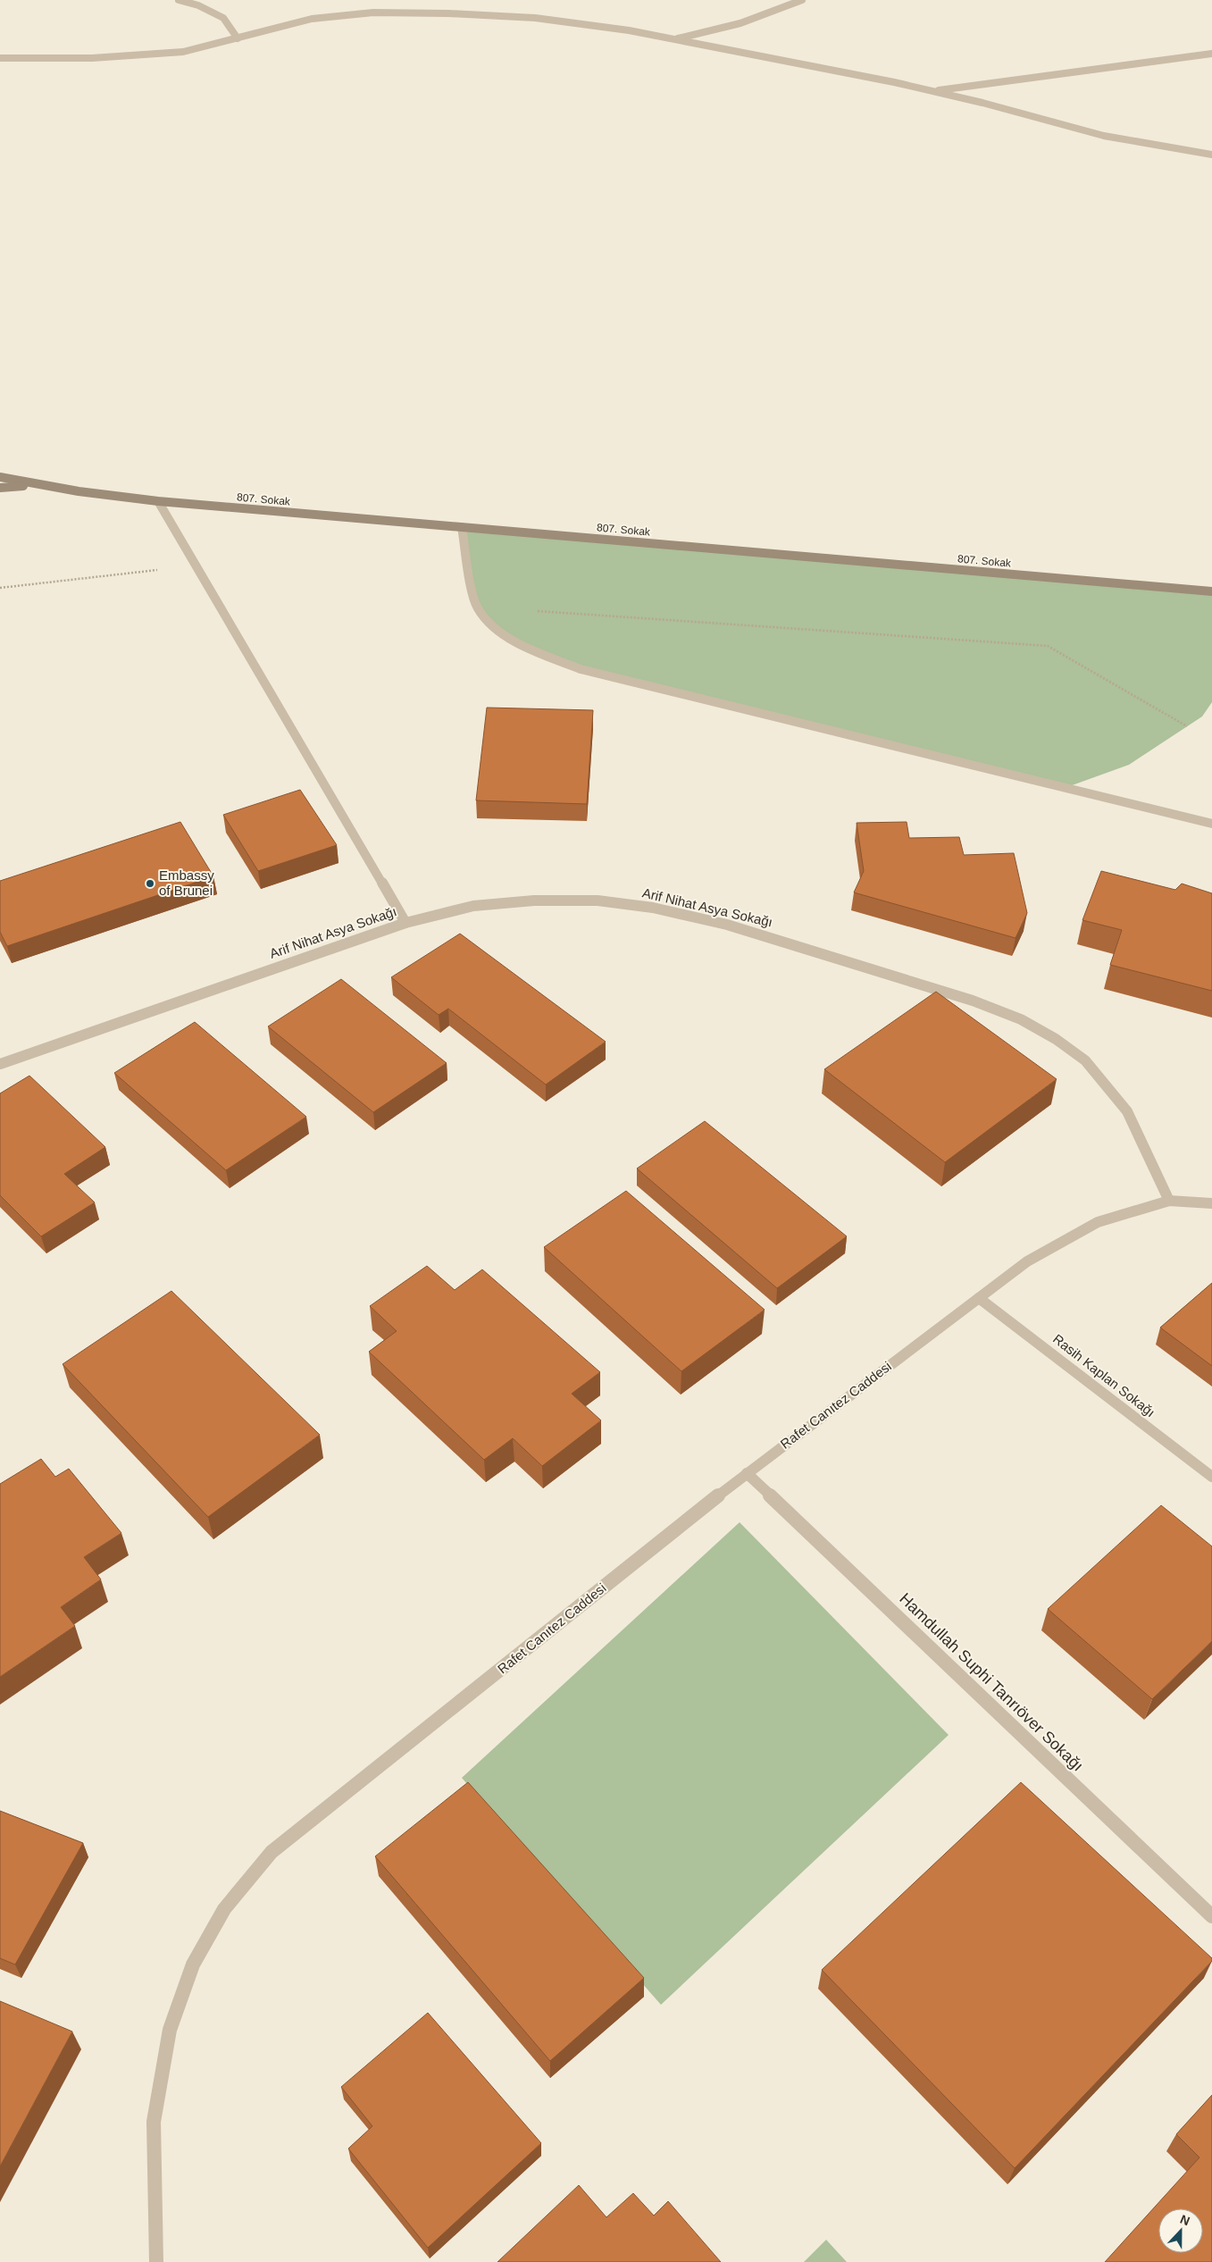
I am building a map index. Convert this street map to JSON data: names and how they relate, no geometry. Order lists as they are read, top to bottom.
{
  "streets": {
    "main road": ["807. Sokak"],
    "street": [
      "Arif Nihat Asya Sokağı",
      "Rasih Kaplan Sokağı",
      "Rafet Canıtez Caddesi",
      "Hamdullah Suphi Tanrıöver Sokağı"
    ]
  },
  "crossings": [
    ["Arif Nihat Asya Sokağı", "Rafet Canıtez Caddesi"],
    ["Rasih Kaplan Sokağı", "Rafet Canıtez Caddesi"],
    ["Rafet Canıtez Caddesi", "Hamdullah Suphi Tanrıöver Sokağı"]
  ],
  "places": ["Embassy of Brunei"],
  "north": "top"
}
